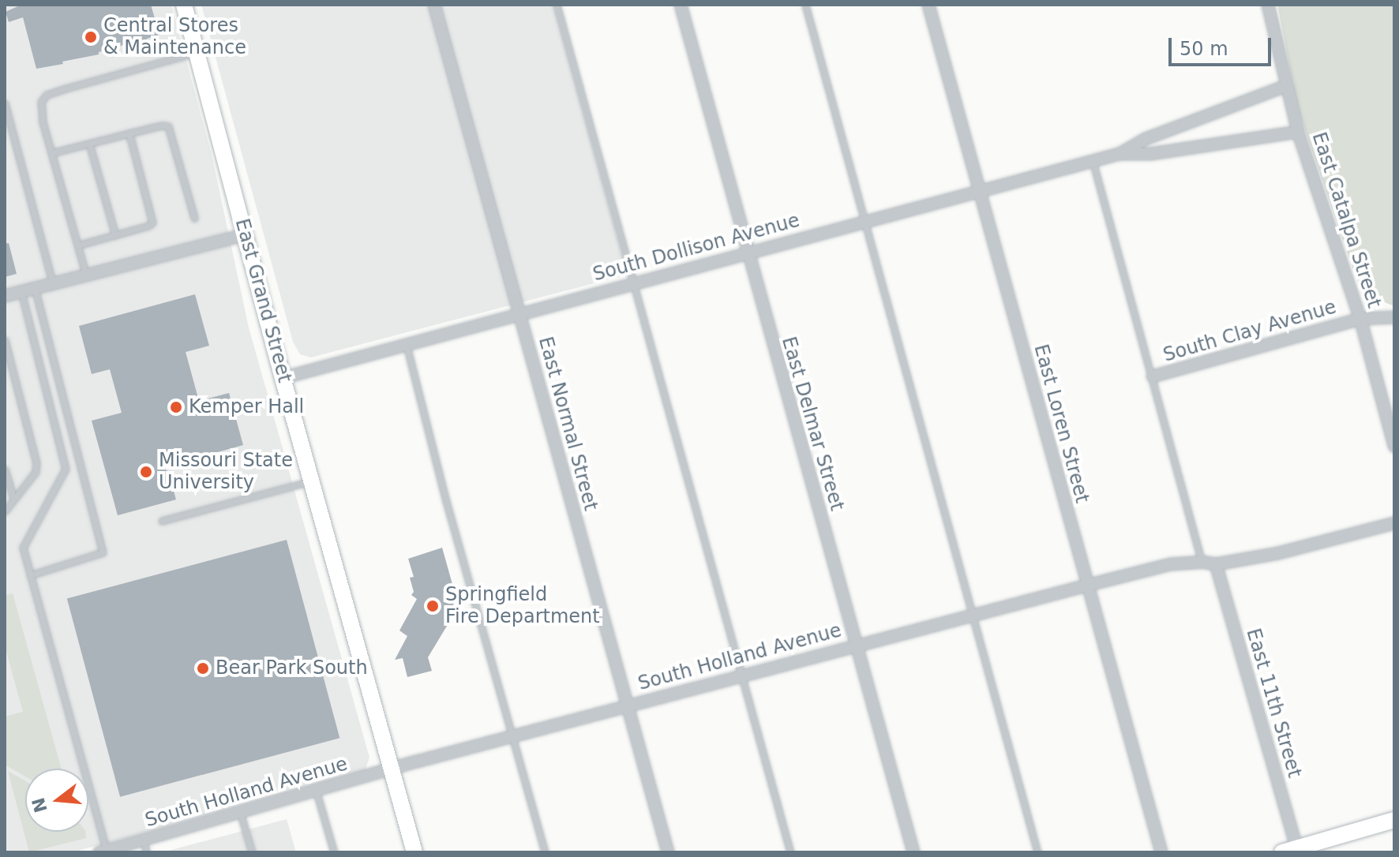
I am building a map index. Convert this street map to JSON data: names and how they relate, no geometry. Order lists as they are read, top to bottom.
{
  "streets": {
    "main road": ["East Grand Street"],
    "street": [
      "East Catalpa Street",
      "South Dollison Avenue",
      "South Clay Avenue",
      "East Normal Street",
      "East Delmar Street",
      "East Loren Street",
      "South Holland Avenue",
      "East 11th Street"
    ]
  },
  "crossings": [
    ["East Catalpa Street", "South Dollison Avenue"],
    ["East Catalpa Street", "South Clay Avenue"],
    ["South Dollison Avenue", "East Grand Street"],
    ["South Dollison Avenue", "East Normal Street"],
    ["South Dollison Avenue", "East Delmar Street"],
    ["South Dollison Avenue", "East Loren Street"],
    ["East Grand Street", "South Holland Avenue"],
    ["East Normal Street", "South Holland Avenue"],
    ["East Delmar Street", "South Holland Avenue"],
    ["East Loren Street", "South Holland Avenue"],
    ["South Holland Avenue", "East 11th Street"]
  ],
  "places": [
    "Central Stores & Maintenance",
    "Kemper Hall",
    "Missouri State University",
    "Springfield Fire Department",
    "Bear Park South"
  ],
  "scale_bar": "50 m",
  "north": "left"
}
